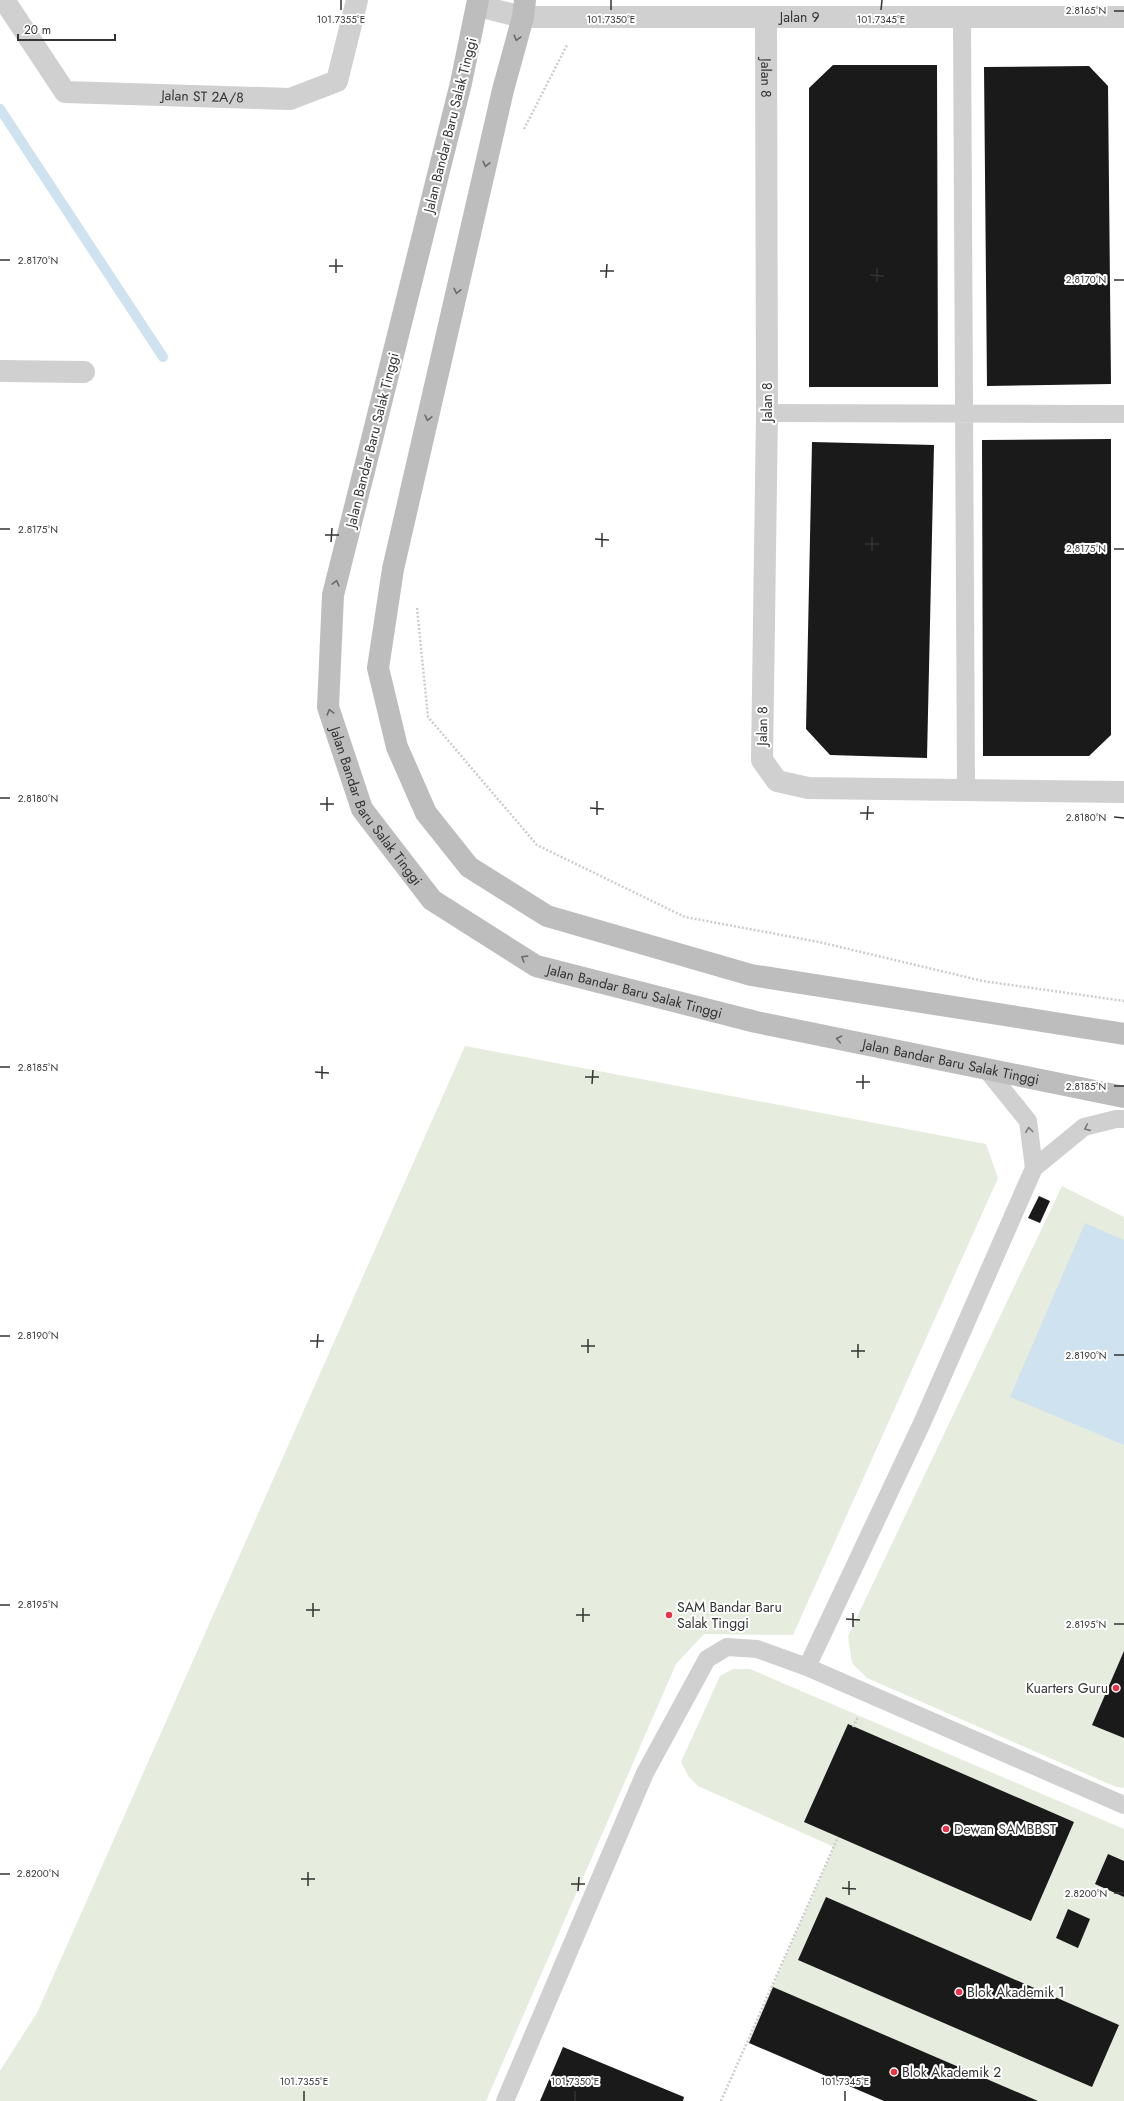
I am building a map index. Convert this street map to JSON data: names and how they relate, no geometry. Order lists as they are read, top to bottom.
{
  "streets": {
    "main road": ["Jalan Bandar Baru Salak Tinggi"],
    "street": ["Jalan 9", "Jalan 8", "Jalan ST 2A/8"]
  },
  "crossings": [
    ["Jalan 9", "Jalan 8"],
    ["Jalan 9", "Jalan Bandar Baru Salak Tinggi"]
  ],
  "places": [
    "SAM Bandar Baru Salak Tinggi",
    "Kuarters Guru",
    "Dewan SAMBBST",
    "Blok Akademik 1",
    "Blok Akademik 2"
  ],
  "scale_bar": "20 m",
  "coordinates": [
    "2.8165°N",
    "101.7355°E",
    "101.7350°E",
    "101.7345°E",
    "2.8170°N",
    "2.8175°N",
    "2.8180°N",
    "2.8185°N",
    "2.8190°N",
    "2.8195°N",
    "2.8200°N"
  ]
}
